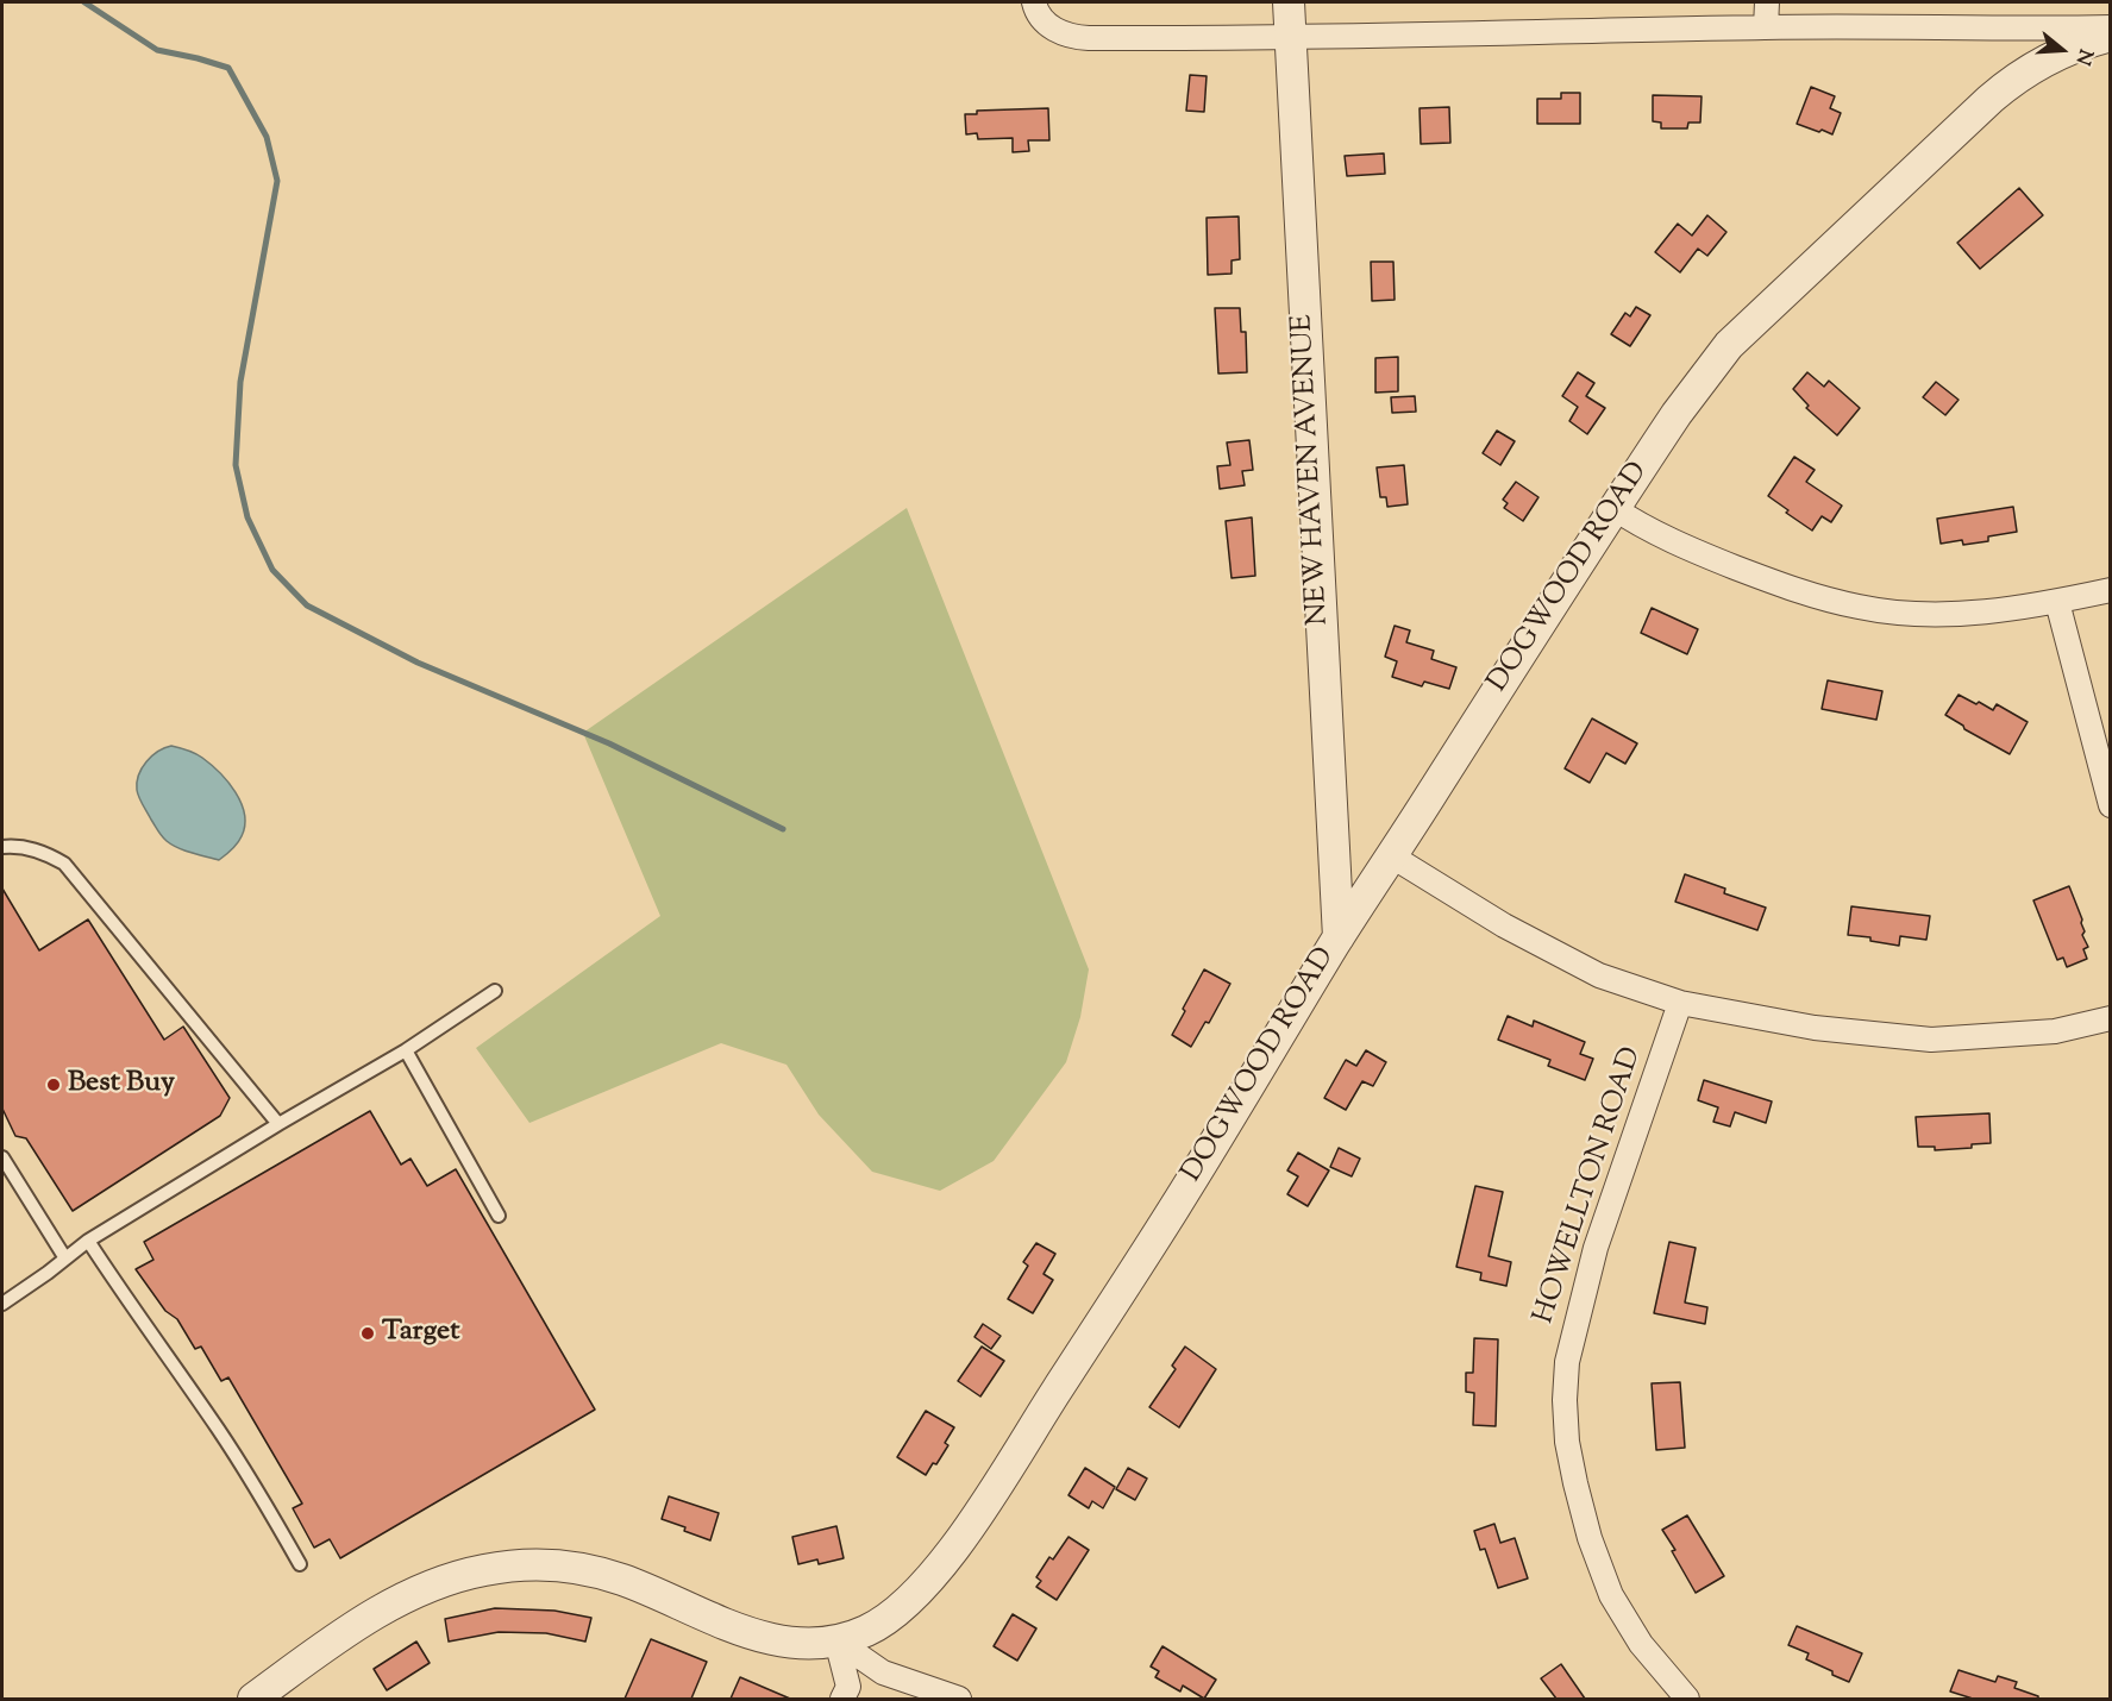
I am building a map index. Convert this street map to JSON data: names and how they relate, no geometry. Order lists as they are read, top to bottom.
{
  "streets": {
    "street": ["NEW HAVEN AVENUE", "DOGWOOD ROAD", "HOWELLTON ROAD"]
  },
  "crossings": [
    ["NEW HAVEN AVENUE", "DOGWOOD ROAD"]
  ],
  "places": ["Best Buy", "Target"],
  "north": "right"
}
